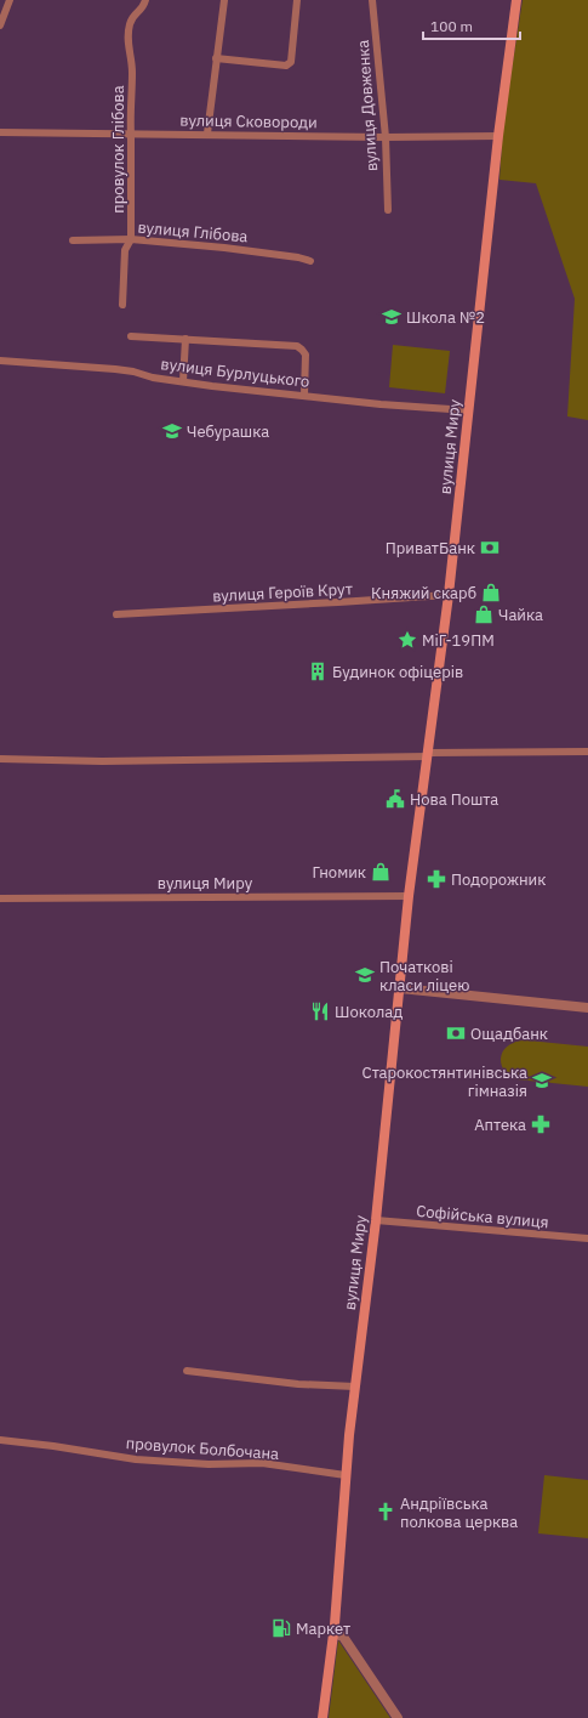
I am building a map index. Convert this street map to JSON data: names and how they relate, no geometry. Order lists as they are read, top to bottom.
{
  "streets": {
    "main road": ["вулиця Миру"],
    "street": [
      "вулиця Довженка",
      "вулиця Сковороди",
      "провулок Глібова",
      "вулиця Глібова",
      "вулиця Бурлуцького",
      "вулиця Героїв Крут",
      "Софійська вулиця",
      "провулок Болбочана"
    ]
  },
  "crossings": [
    ["вулиця Довженка", "вулиця Сковороди"],
    ["вулиця Сковороди", "провулок Глібова"],
    ["вулиця Сковороди", "вулиця Миру"],
    ["провулок Глібова", "вулиця Глібова"],
    ["вулиця Бурлуцького", "вулиця Миру"],
    ["вулиця Миру", "вулиця Героїв Крут"],
    ["вулиця Миру", "Софійська вулиця"],
    ["вулиця Миру", "провулок Болбочана"]
  ],
  "places": {
    "school or university": [
      "Школа №2",
      "Чебурашка",
      "Початкові класи ліцею",
      "Старокостянтинівська гімназія"
    ],
    "bank": ["ПриватБанк", "Ощадбанк"],
    "shop": ["Княжий скарб", "Чайка", "Гномик"],
    "place": ["МіГ-19ПМ"],
    "building": ["Будинок офіцерів"],
    "public building": ["Нова Пошта"],
    "pharmacy": ["Подорожник", "Аптека"],
    "restaurant": ["Шоколад"],
    "church": ["Андріївська полкова церква"],
    "fuel station": ["Маркет"]
  },
  "scale_bar": "100 m"
}
